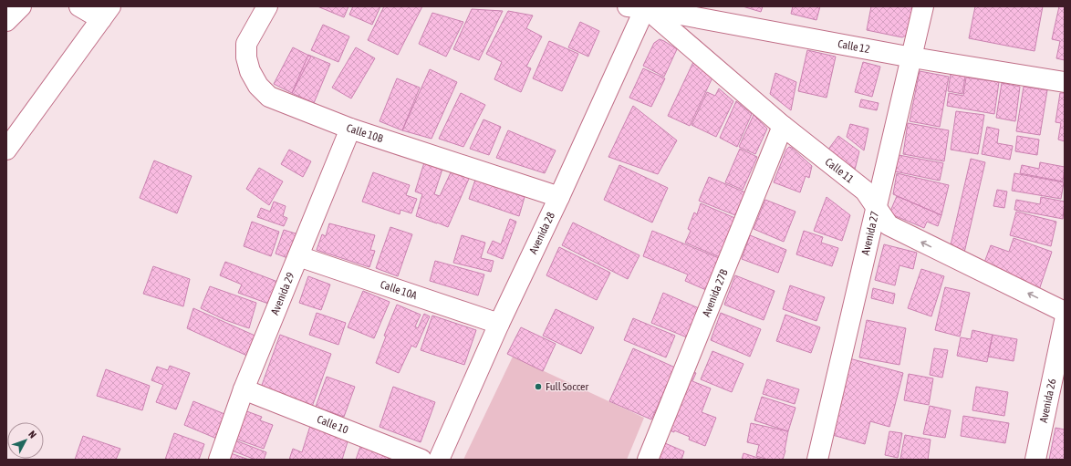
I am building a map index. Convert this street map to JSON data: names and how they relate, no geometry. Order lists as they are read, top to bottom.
{
  "streets": {
    "street": [
      "Calle 12",
      "Calle 10B",
      "Calle 11",
      "Avenida 28",
      "Avenida 27",
      "Calle 10A",
      "Avenida 27B",
      "Avenida 29",
      "Avenida 26",
      "Calle 10"
    ]
  },
  "crossings": [
    ["Calle 12", "Calle 11"],
    ["Calle 12", "Avenida 28"],
    ["Calle 12", "Avenida 27"],
    ["Calle 10B", "Avenida 28"],
    ["Calle 10B", "Avenida 29"],
    ["Calle 11", "Avenida 28"],
    ["Calle 11", "Avenida 27"],
    ["Calle 11", "Avenida 27B"],
    ["Avenida 28", "Calle 10A"],
    ["Calle 10A", "Avenida 29"],
    ["Avenida 29", "Calle 10"]
  ],
  "one_way": ["Calle 11"],
  "places": ["Full Soccer"],
  "north": "top right"
}
